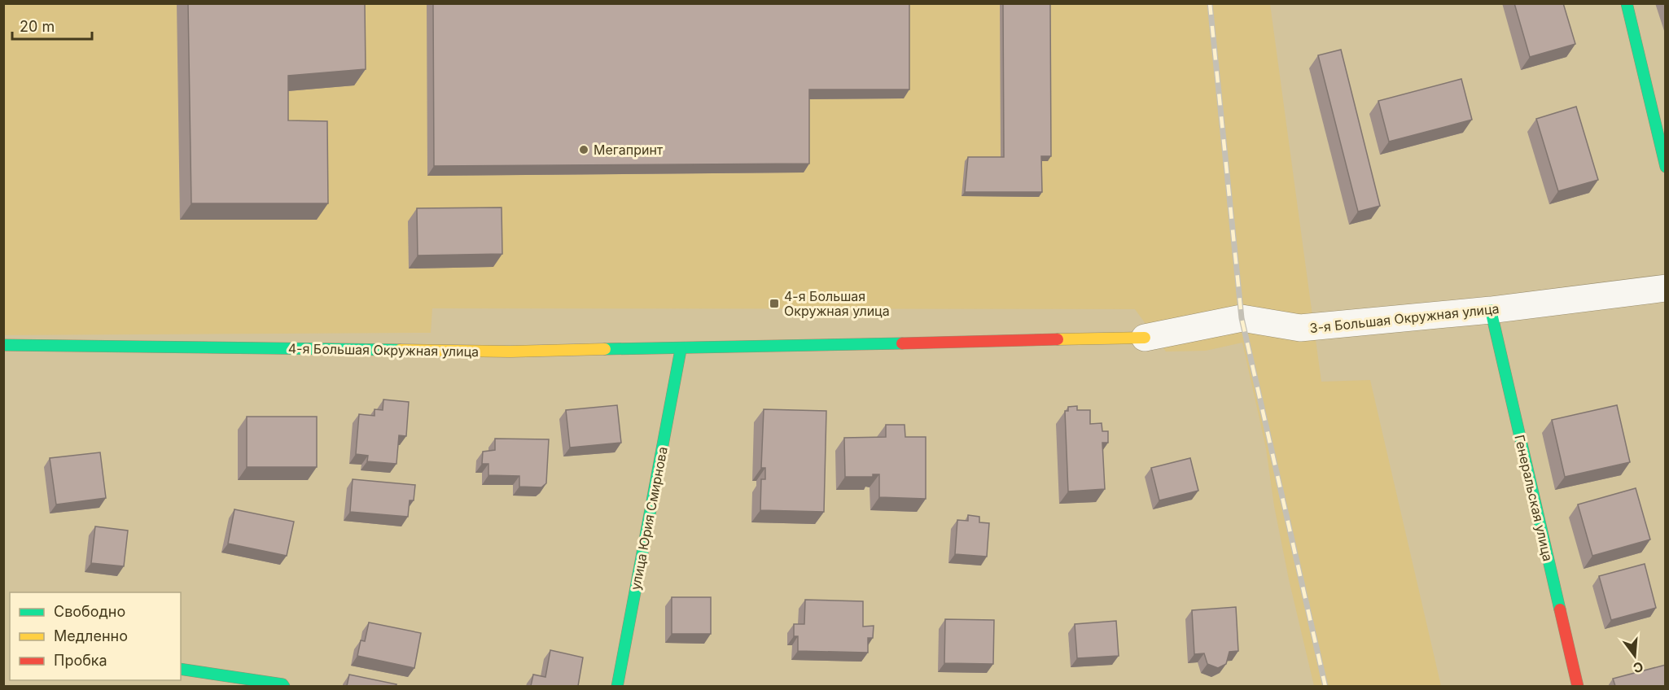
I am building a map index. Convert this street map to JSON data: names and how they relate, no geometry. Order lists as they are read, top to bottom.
{
  "streets": {
    "street": [
      "3-я Большая Окружная улица",
      "4-я Большая Окружная улица",
      "Генеральская улица",
      "улица Юрия Смирнова"
    ]
  },
  "crossings": [
    ["3-я Большая Окружная улица", "4-я Большая Окружная улица"],
    ["3-я Большая Окружная улица", "Генеральская улица"],
    ["4-я Большая Окружная улица", "улица Юрия Смирнова"]
  ],
  "places": {
    "other": ["Мегапринт"],
    "transit": ["4-я Большая Окружная улица"]
  },
  "legend": ["Свободно", "Медленно", "Пробка"],
  "scale_bar": "20 m",
  "north": "bottom"
}
